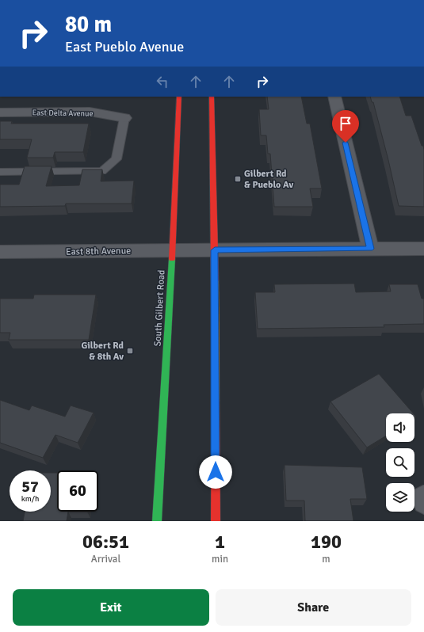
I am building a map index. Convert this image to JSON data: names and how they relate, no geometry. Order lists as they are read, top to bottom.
{
  "streets": {
    "main road": ["South Gilbert Road"],
    "street": ["East Delta Avenue", "East 8th Avenue"]
  },
  "crossings": [
    ["East 8th Avenue", "South Gilbert Road"]
  ],
  "places": {
    "transit": ["Gilbert Rd & Pueblo Av", "Gilbert Rd & 8th Av"]
  },
  "page": {
    "turn": ["80 m", "East Pueblo Avenue"],
    "speed": "57 km/h",
    "limit": "60",
    "eta": [
      "06:51",
      "Arrival",
      "1",
      "min",
      "190",
      "m"
    ],
    "buttons": ["Exit", "Share"]
  }
}
